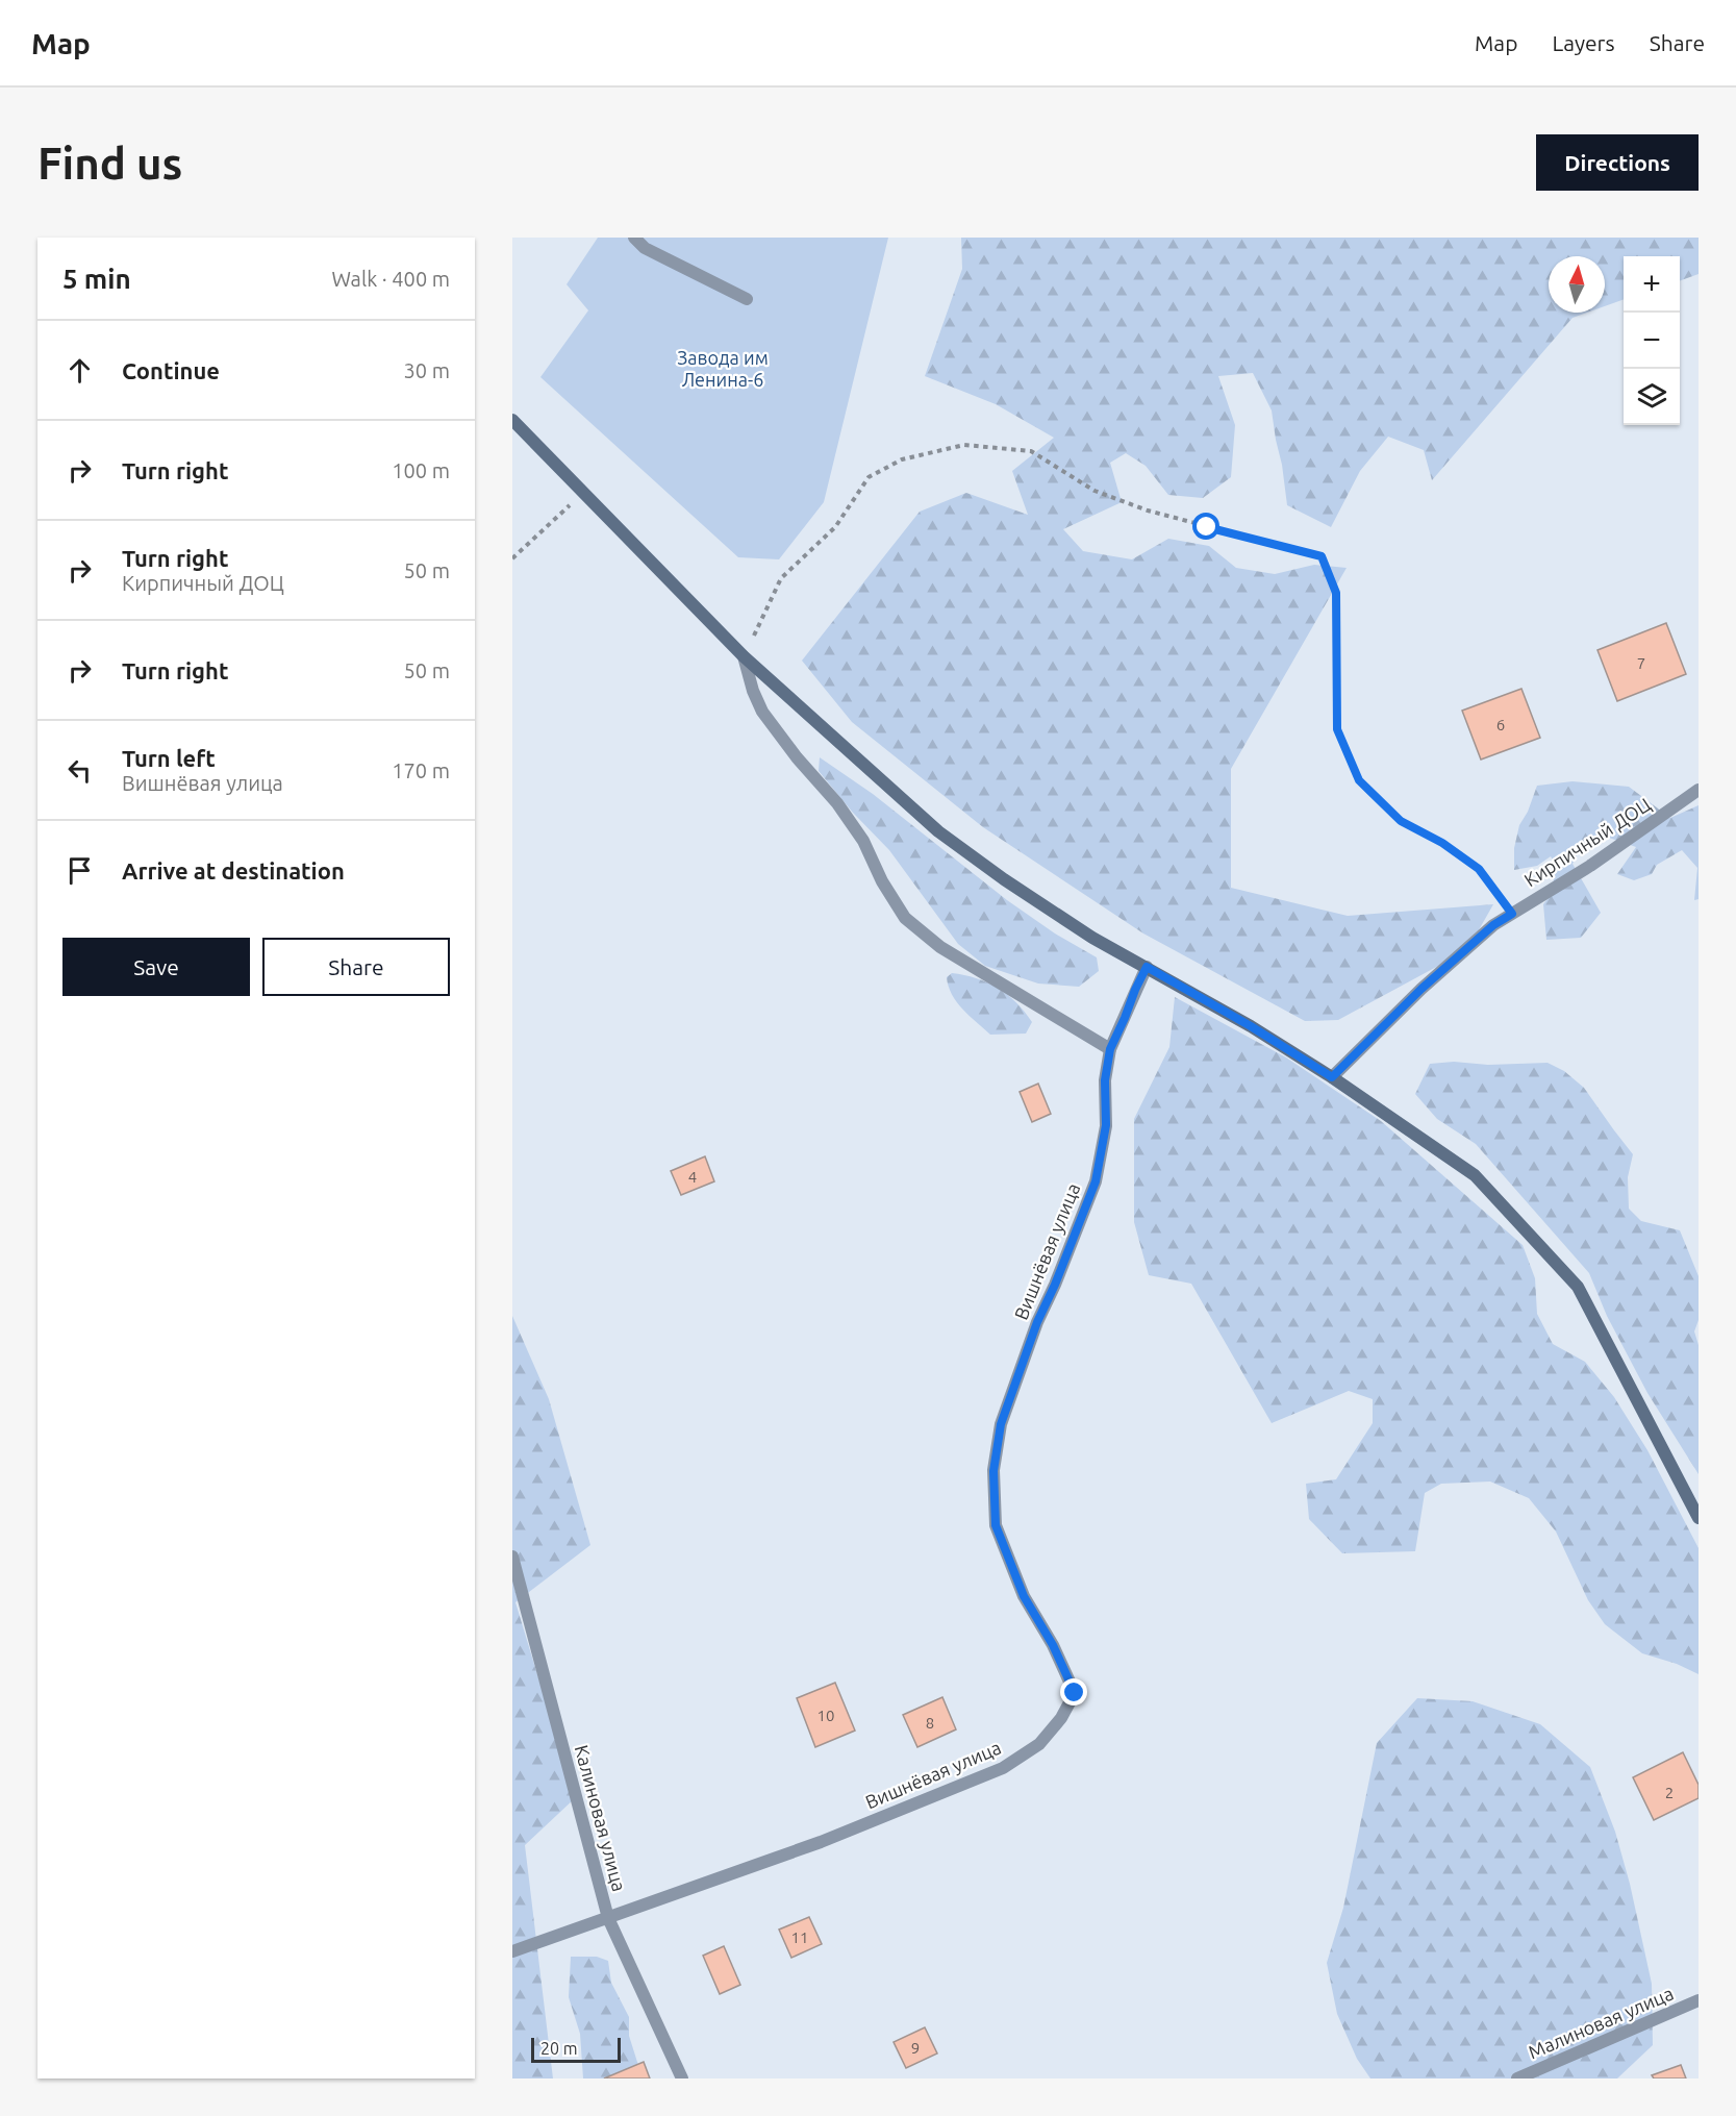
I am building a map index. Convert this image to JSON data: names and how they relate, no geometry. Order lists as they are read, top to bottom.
{
  "streets": {
    "street": [
      "Кирпичный ДОЦ",
      "Вишнёвая улица",
      "Калиновая улица",
      "Малиновая улица"
    ]
  },
  "crossings": [
    ["Вишнёвая улица", "Калиновая улица"]
  ],
  "parks": ["Завода им Ленина-6"],
  "house_numbers": [
    "7",
    "6",
    "4",
    "10",
    "8",
    "2",
    "11",
    "9"
  ],
  "scale_bar": "20 m",
  "north": "top",
  "page": {
    "header": "Map",
    "nav": ["Map", "Layers", "Share"],
    "buttons": [
      "Directions",
      ["Save", "Share"]
    ],
    "title": "Find us",
    "heading": ["5 min", "Walk · 400 m"],
    "map_buttons": ["+", "−"],
    "list": [
      ["Continue", "30 m"],
      ["Turn right", "100 m"],
      ["Turn right", "Кирпичный ДОЦ", "50 m"],
      ["Turn right", "50 m"],
      ["Turn left", "Вишнёвая улица", "170 m"],
      "Arrive at destination"
    ],
    "scale": "20 m"
  }
}
